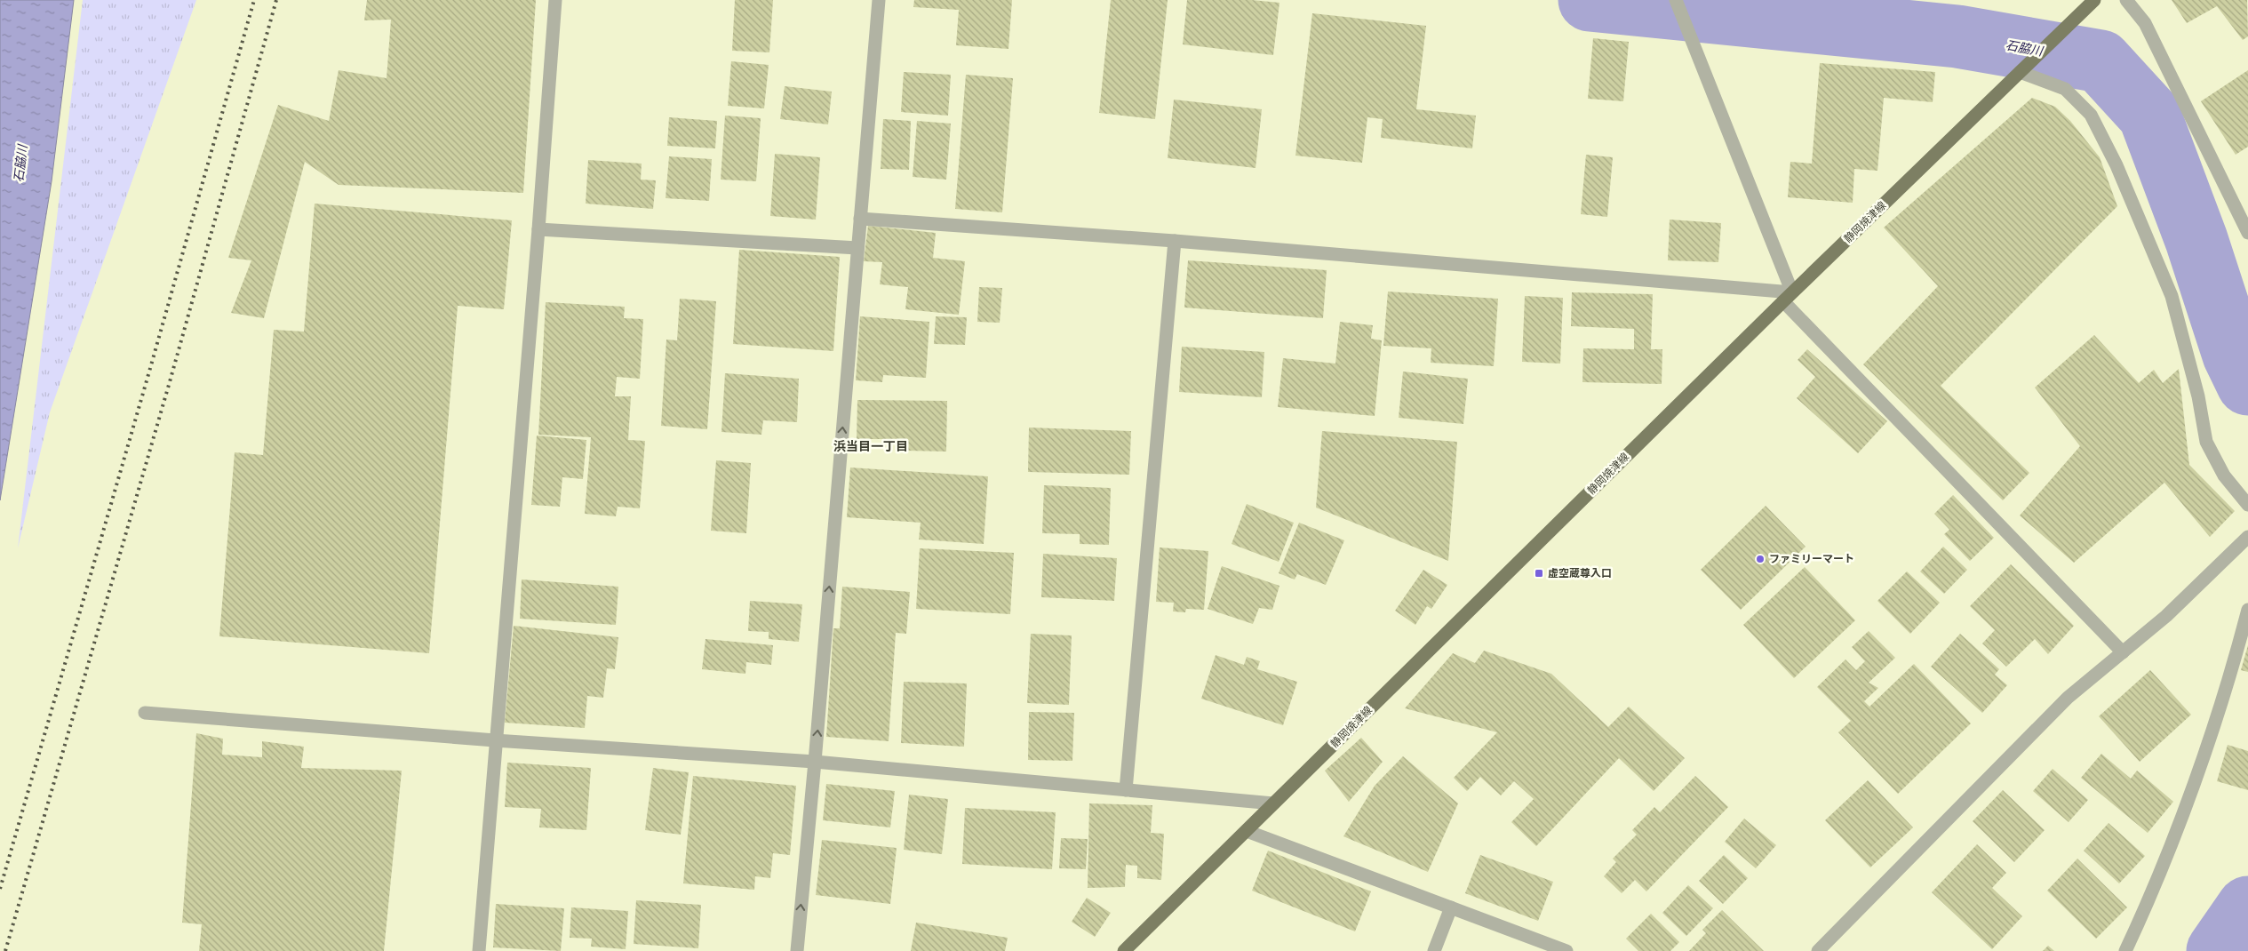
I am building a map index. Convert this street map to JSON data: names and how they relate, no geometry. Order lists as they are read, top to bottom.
{
  "streets": {
    "main road": ["静岡焼津線"]
  },
  "districts": ["浜当目一丁目"],
  "water": ["石脇川"],
  "places": {
    "other": ["ファミリーマート"],
    "transit": ["虚空蔵尊入口"]
  }
}
